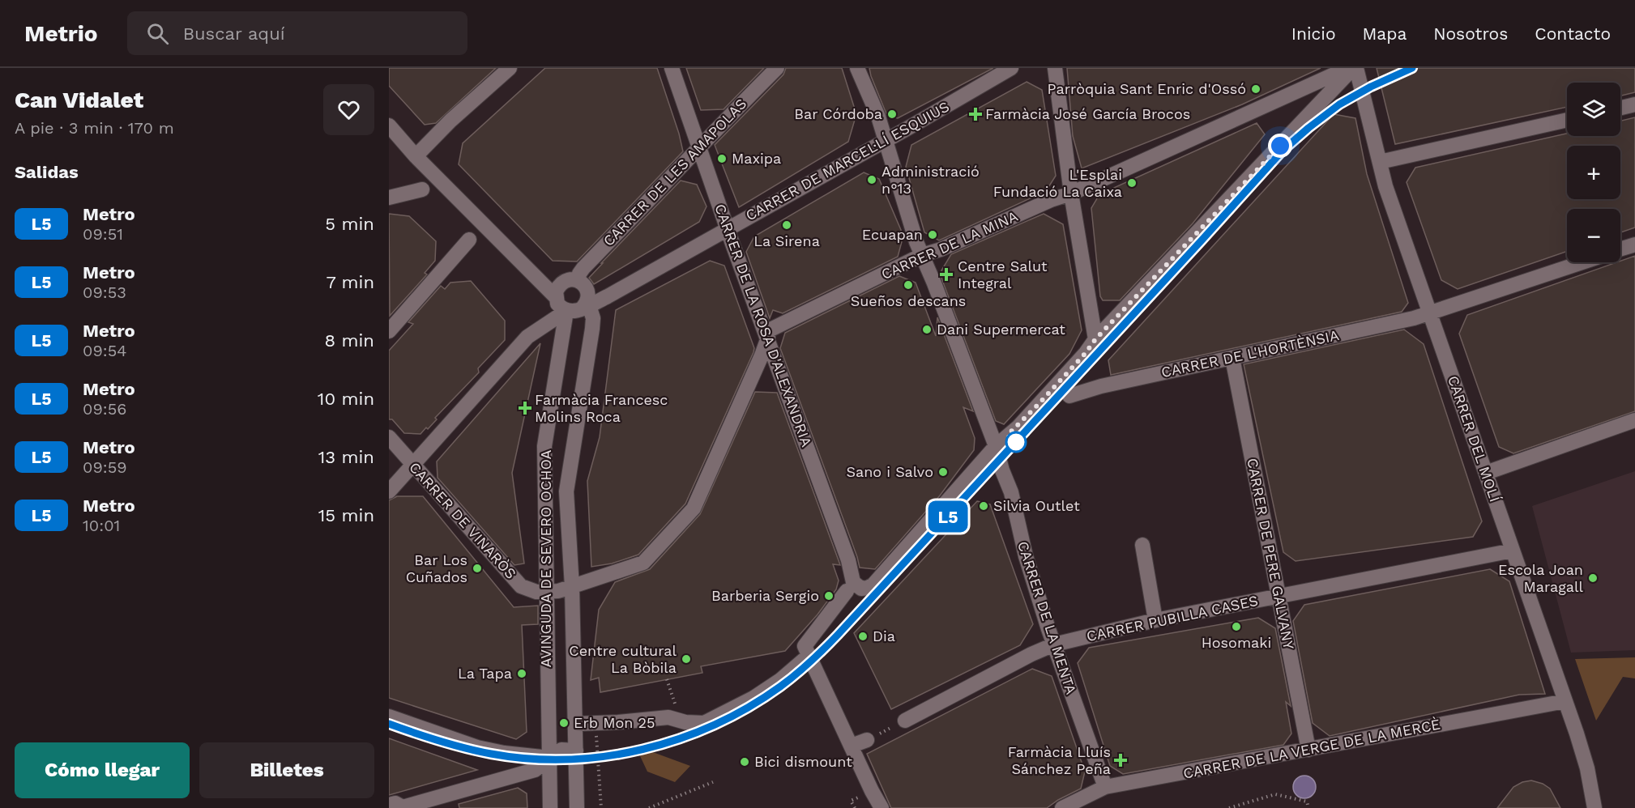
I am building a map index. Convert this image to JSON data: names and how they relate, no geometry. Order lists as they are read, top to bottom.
{
  "streets": {
    "street": [
      "CARRER DE MARCEL·LÍ ESQUIUS",
      "CARRER DE LES AMAPOLAS",
      "CARRER DE LA MINA",
      "CARRER DE LA ROSA D'ALEXANDRIA",
      "CARRER DE L'HORTÈNSIA",
      "CARRER DEL MOLÍ",
      "CARRER DE VINARÒS",
      "CARRER DE PERE GALVANY",
      "AVINGUDA DE SEVERO OCHOA",
      "CARRER DE LA MENTA",
      "CARRER PUBILLA CASES",
      "CARRER DE LA VERGE DE LA MERCÈ"
    ]
  },
  "crossings": [
    ["CARRER DE MARCEL·LÍ ESQUIUS", "CARRER DE LES AMAPOLAS"],
    ["CARRER DE MARCEL·LÍ ESQUIUS", "CARRER DE LA ROSA D'ALEXANDRIA"],
    ["CARRER DE MARCEL·LÍ ESQUIUS", "CARRER DE VINARÒS"],
    ["CARRER DE MARCEL·LÍ ESQUIUS", "AVINGUDA DE SEVERO OCHOA"],
    ["CARRER DE MARCEL·LÍ ESQUIUS", "CARRER DE LA MENTA"],
    ["CARRER DE LES AMAPOLAS", "CARRER DE LA ROSA D'ALEXANDRIA"],
    ["CARRER DE LES AMAPOLAS", "AVINGUDA DE SEVERO OCHOA"],
    ["CARRER DE LA MINA", "CARRER DE LA ROSA D'ALEXANDRIA"],
    ["CARRER DE LA MINA", "CARRER DE LA MENTA"],
    ["CARRER DE L'HORTÈNSIA", "CARRER DEL MOLÍ"],
    ["CARRER DE L'HORTÈNSIA", "CARRER DE PERE GALVANY"],
    ["CARRER DEL MOLÍ", "CARRER PUBILLA CASES"],
    ["CARRER DEL MOLÍ", "CARRER DE LA VERGE DE LA MERCÈ"],
    ["CARRER DE VINARÒS", "AVINGUDA DE SEVERO OCHOA"],
    ["CARRER DE PERE GALVANY", "CARRER PUBILLA CASES"],
    ["CARRER DE PERE GALVANY", "CARRER DE LA VERGE DE LA MERCÈ"],
    ["CARRER DE LA MENTA", "CARRER PUBILLA CASES"],
    ["CARRER DE LA MENTA", "CARRER DE LA VERGE DE LA MERCÈ"]
  ],
  "places": {
    "other": [
      "Parròquia Sant Enric d'Ossó",
      "Bar Córdoba",
      "Maxipa",
      "Administració n°13",
      "L'Esplai Fundació La Caixa",
      "La Sirena",
      "Ecuapan",
      "Sueños descans",
      "Dani Supermercat",
      "Sano i Salvo",
      "Silvia Outlet",
      "Bar Los Cuñados",
      "Escola Joan Maragall",
      "Barberia Sergio",
      "Hosomaki",
      "Dia",
      "Centre cultural La Bòbila",
      "La Tapa",
      "Erb Mon 25",
      "Bici dismount"
    ],
    "health": [
      "Farmàcia José García Brocos",
      "Centre Salut Integral",
      "Farmàcia Francesc Molins Roca",
      "Farmàcia Lluís Sánchez Peña"
    ]
  },
  "lines": ["metro line L5"],
  "page": {
    "header": "Metrio",
    "search": "Buscar aquí",
    "nav": [
      "Inicio",
      "Mapa",
      "Nosotros",
      "Contacto"
    ],
    "heading": [
      ["Can Vidalet", "A pie · 3 min · 170 m"],
      "Salidas"
    ],
    "on_map": "L5",
    "map_buttons": ["+", "−"],
    "list": [
      {
        "mark": "L5",
        "name": "Metro",
        "note": "09:51",
        "value": "5 min"
      },
      {
        "mark": "L5",
        "name": "Metro",
        "note": "09:53",
        "value": "7 min"
      },
      {
        "mark": "L5",
        "name": "Metro",
        "note": "09:54",
        "value": "8 min"
      },
      {
        "mark": "L5",
        "name": "Metro",
        "note": "09:56",
        "value": "10 min"
      },
      {
        "mark": "L5",
        "name": "Metro",
        "note": "09:59",
        "value": "13 min"
      },
      {
        "mark": "L5",
        "name": "Metro",
        "note": "10:01",
        "value": "15 min"
      }
    ],
    "buttons": ["Cómo llegar", "Billetes"]
  }
}
